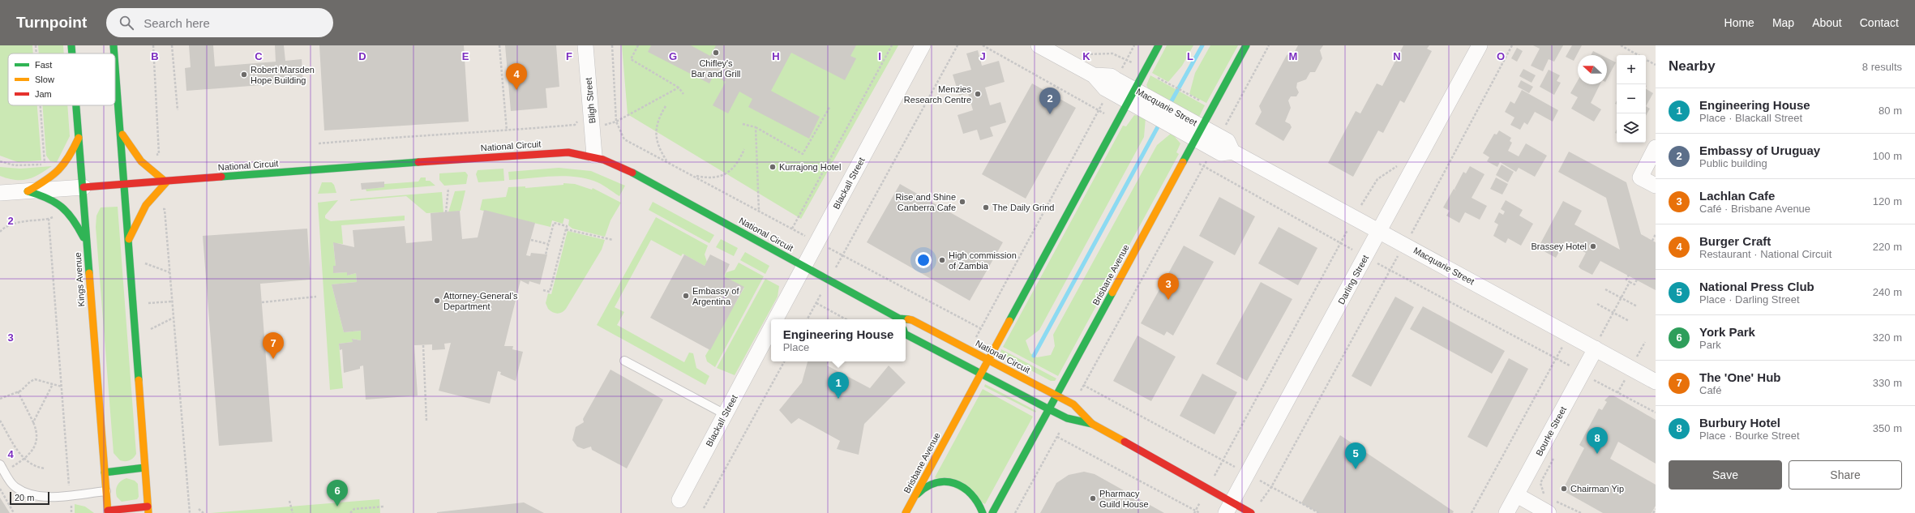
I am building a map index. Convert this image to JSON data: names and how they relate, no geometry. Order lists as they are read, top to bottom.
{
  "streets": {
    "main road": ["National Circuit", "Brisbane Avenue", "Kings Avenue"],
    "street": [
      "Bligh Street",
      "Macquarie Street",
      "Blackall Street",
      "Darling Street",
      "Bourke Street"
    ]
  },
  "crossings": [
    ["Bligh Street", "National Circuit"],
    ["Macquarie Street", "Brisbane Avenue"],
    ["Macquarie Street", "Darling Street"],
    ["Macquarie Street", "Bourke Street"],
    ["National Circuit", "Blackall Street"],
    ["National Circuit", "Brisbane Avenue"],
    ["National Circuit", "Kings Avenue"],
    ["National Circuit", "Darling Street"]
  ],
  "places": [
    "Chifley's Bar and Grill",
    "Robert Marsden Hope Building",
    "Menzies Research Centre",
    "Kurrajong Hotel",
    "Rise and Shine Canberra Cafe",
    "The Daily Grind",
    "Brassey Hotel",
    "High commission of Zambia",
    "Embassy of Argentina",
    "Attorney-General’s Department",
    "Chairman Yip",
    "Pharmacy Guild House"
  ],
  "legend": ["Fast", "Slow", "Jam"],
  "scale_bar": "20 m",
  "north": "left",
  "page": {
    "header": "Turnpoint",
    "search": "Search here",
    "nav": [
      "Home",
      "Map",
      "About",
      "Contact"
    ],
    "heading": ["Nearby", "8 results"],
    "map_buttons": ["+", "−"],
    "pins": [
      "4",
      "2",
      "3",
      "7",
      "1",
      "8",
      "5",
      "6"
    ],
    "list": [
      {
        "mark": "1",
        "name": "Engineering House",
        "note": "Place · Blackall Street",
        "value": "80 m"
      },
      {
        "mark": "2",
        "name": "Embassy of Uruguay",
        "note": "Public building",
        "value": "100 m"
      },
      {
        "mark": "3",
        "name": "Lachlan Cafe",
        "note": "Café · Brisbane Avenue",
        "value": "120 m"
      },
      {
        "mark": "4",
        "name": "Burger Craft",
        "note": "Restaurant · National Circuit",
        "value": "220 m"
      },
      {
        "mark": "5",
        "name": "National Press Club",
        "note": "Place · Darling Street",
        "value": "240 m"
      },
      {
        "mark": "6",
        "name": "York Park",
        "note": "Park",
        "value": "320 m"
      },
      {
        "mark": "7",
        "name": "The 'One' Hub",
        "note": "Café",
        "value": "330 m"
      },
      {
        "mark": "8",
        "name": "Burbury Hotel",
        "note": "Place · Bourke Street",
        "value": "350 m"
      }
    ],
    "popup": ["Engineering House", "Place"],
    "buttons": ["Save", "Share"],
    "scale": "20 m"
  },
  "grid": {
    "columns": [
      "B",
      "C",
      "D",
      "E",
      "F",
      "G",
      "H",
      "I",
      "J",
      "K",
      "L",
      "M",
      "N",
      "O"
    ],
    "rows": ["2", "3", "4"]
  }
}
